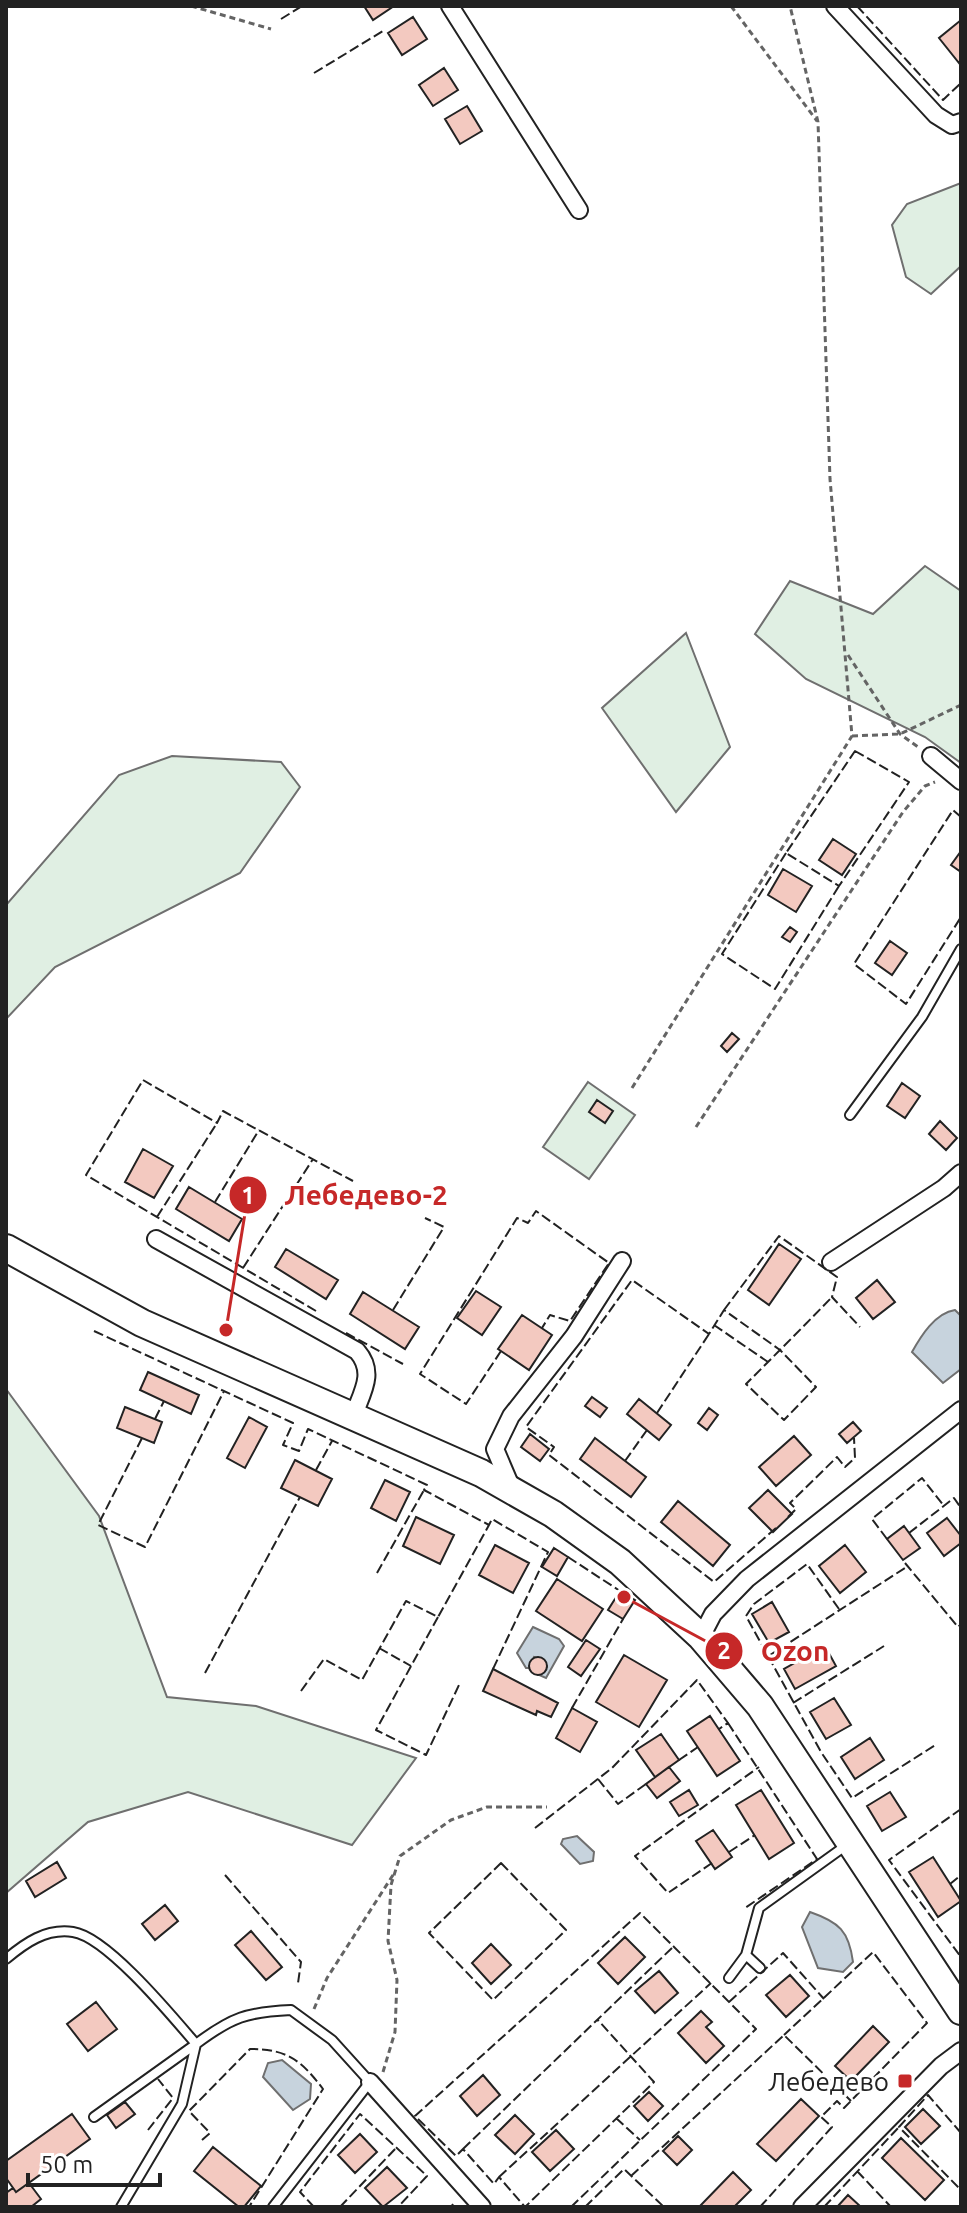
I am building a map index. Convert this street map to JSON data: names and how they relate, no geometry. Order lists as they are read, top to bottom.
{
  "places": {
    "other": ["Лебедево-2", "Ozon"],
    "transit": ["Лебедево"]
  },
  "scale_bar": "50 m"
}
